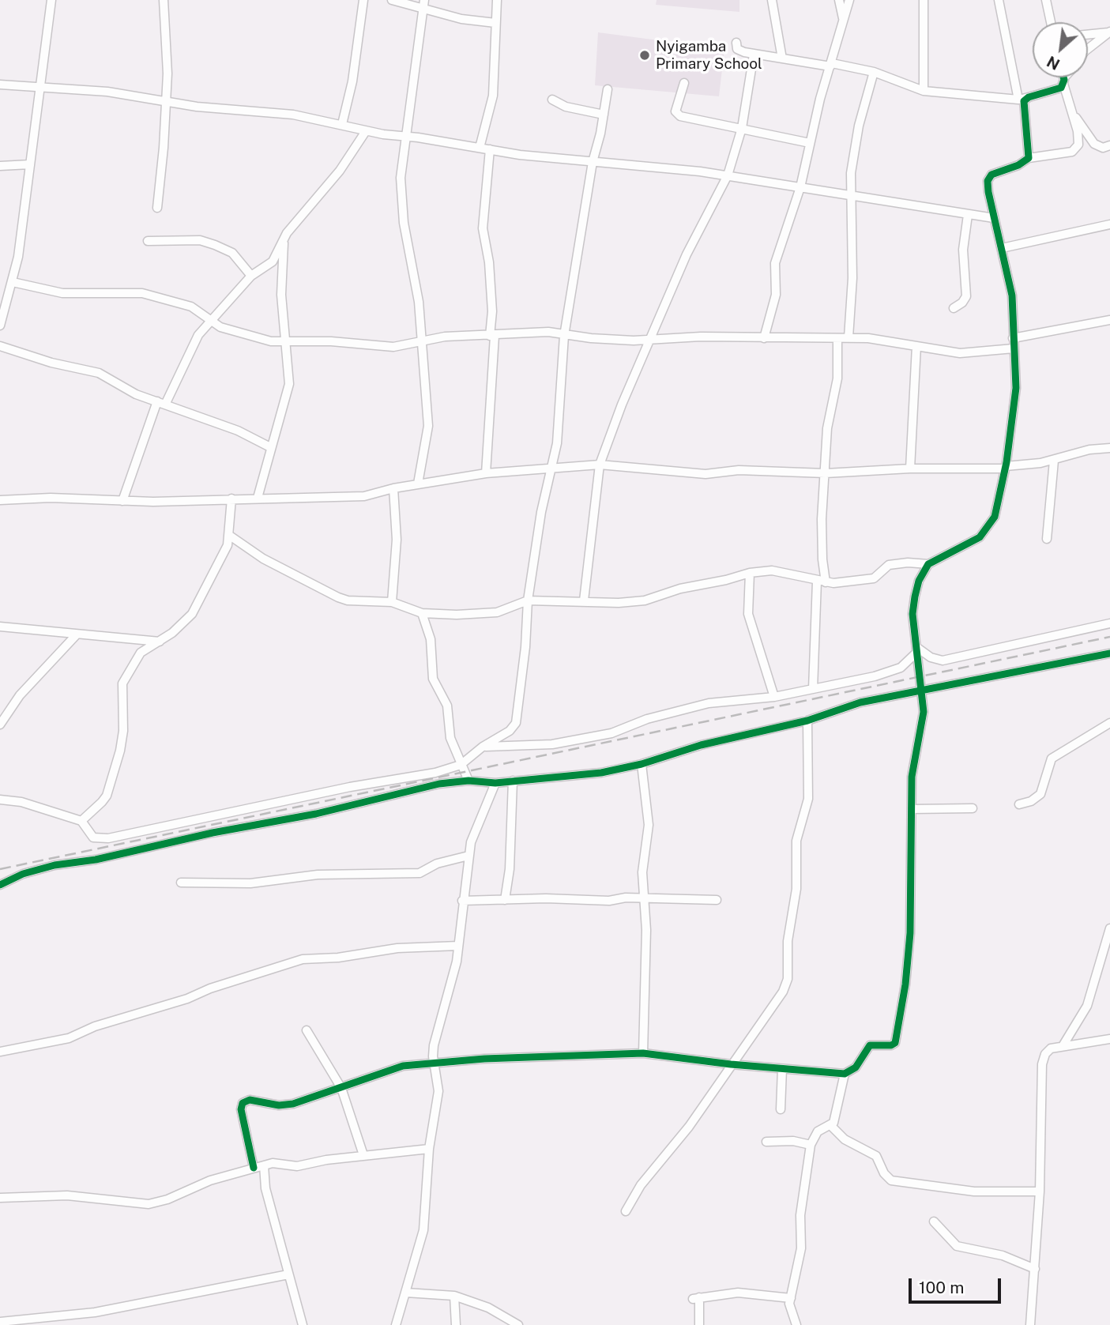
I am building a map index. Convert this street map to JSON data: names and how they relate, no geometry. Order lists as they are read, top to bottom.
{
  "places": ["Nyigamba Primary School"],
  "scale_bar": "100 m",
  "north": "bottom left"
}
